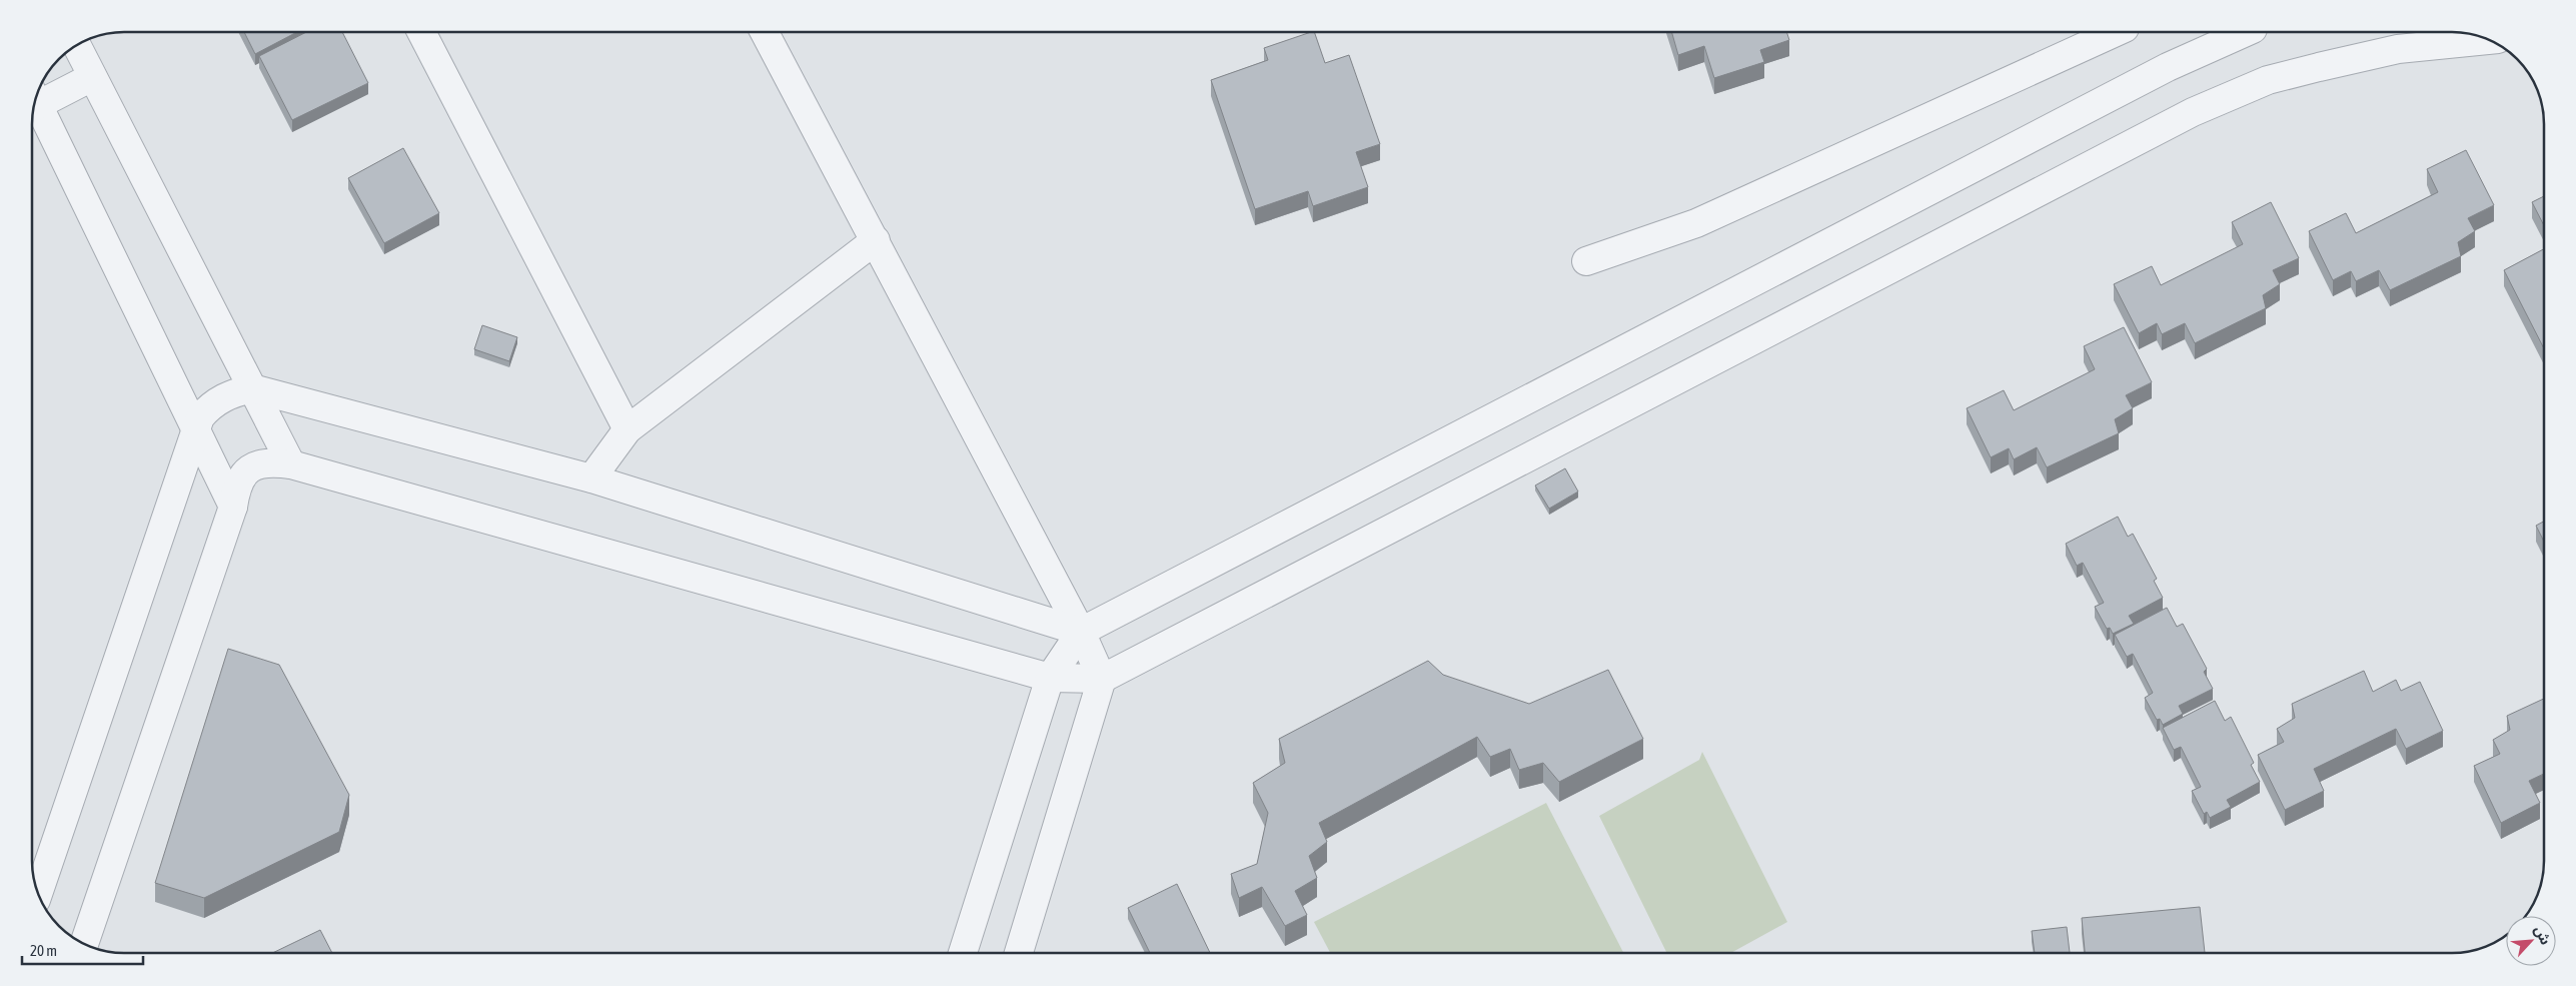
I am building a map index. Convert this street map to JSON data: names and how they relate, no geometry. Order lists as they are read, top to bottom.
{
  "scale_bar": "20 m",
  "north": "top right"
}
